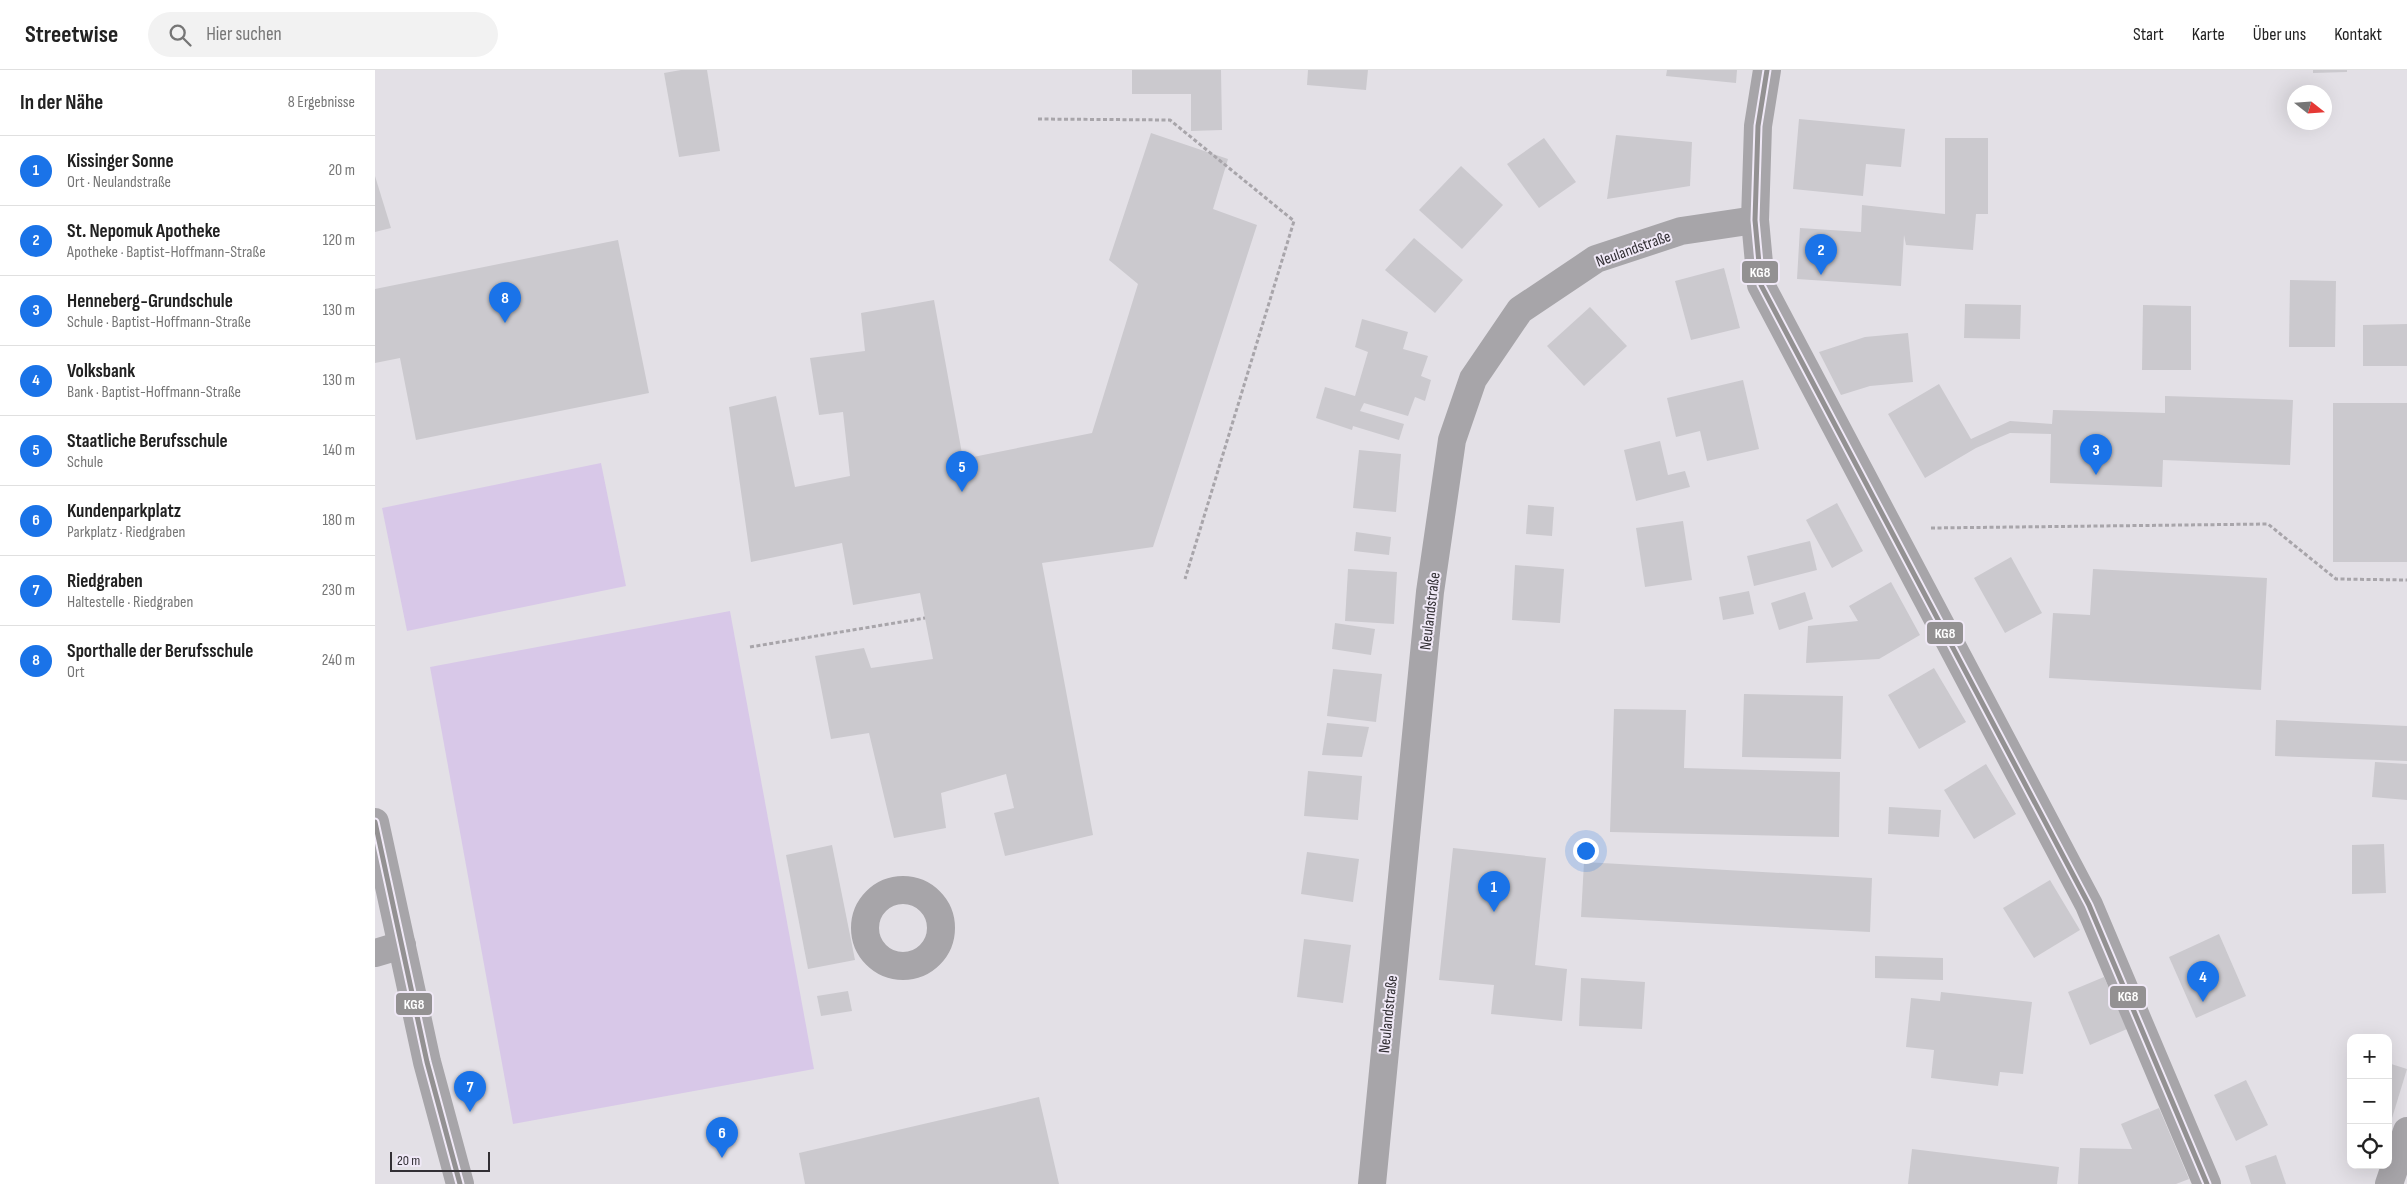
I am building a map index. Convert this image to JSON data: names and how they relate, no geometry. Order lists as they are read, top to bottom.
{
  "streets": {
    "street": ["Neulandstraße"]
  },
  "lines": ["transit line KG8"],
  "scale_bar": "20 m",
  "north": "right",
  "page": {
    "header": "Streetwise",
    "search": "Hier suchen",
    "nav": [
      "Start",
      "Karte",
      "Über uns",
      "Kontakt"
    ],
    "heading": ["In der Nähe", "8 Ergebnisse"],
    "list": [
      {
        "mark": "1",
        "name": "Kissinger Sonne",
        "note": "Ort · Neulandstraße",
        "value": "20 m"
      },
      {
        "mark": "2",
        "name": "St. Nepomuk Apotheke",
        "note": "Apotheke · Baptist-Hoffmann-Straße",
        "value": "120 m"
      },
      {
        "mark": "3",
        "name": "Henneberg-Grundschule",
        "note": "Schule · Baptist-Hoffmann-Straße",
        "value": "130 m"
      },
      {
        "mark": "4",
        "name": "Volksbank",
        "note": "Bank · Baptist-Hoffmann-Straße",
        "value": "130 m"
      },
      {
        "mark": "5",
        "name": "Staatliche Berufsschule",
        "note": "Schule",
        "value": "140 m"
      },
      {
        "mark": "6",
        "name": "Kundenparkplatz",
        "note": "Parkplatz · Riedgraben",
        "value": "180 m"
      },
      {
        "mark": "7",
        "name": "Riedgraben",
        "note": "Haltestelle · Riedgraben",
        "value": "230 m"
      },
      {
        "mark": "8",
        "name": "Sporthalle der Berufsschule",
        "note": "Ort",
        "value": "240 m"
      }
    ],
    "pins": [
      "2",
      "8",
      "3",
      "5",
      "1",
      "4",
      "7",
      "6"
    ],
    "map_buttons": ["+", "−"],
    "scale": "20 m"
  }
}
